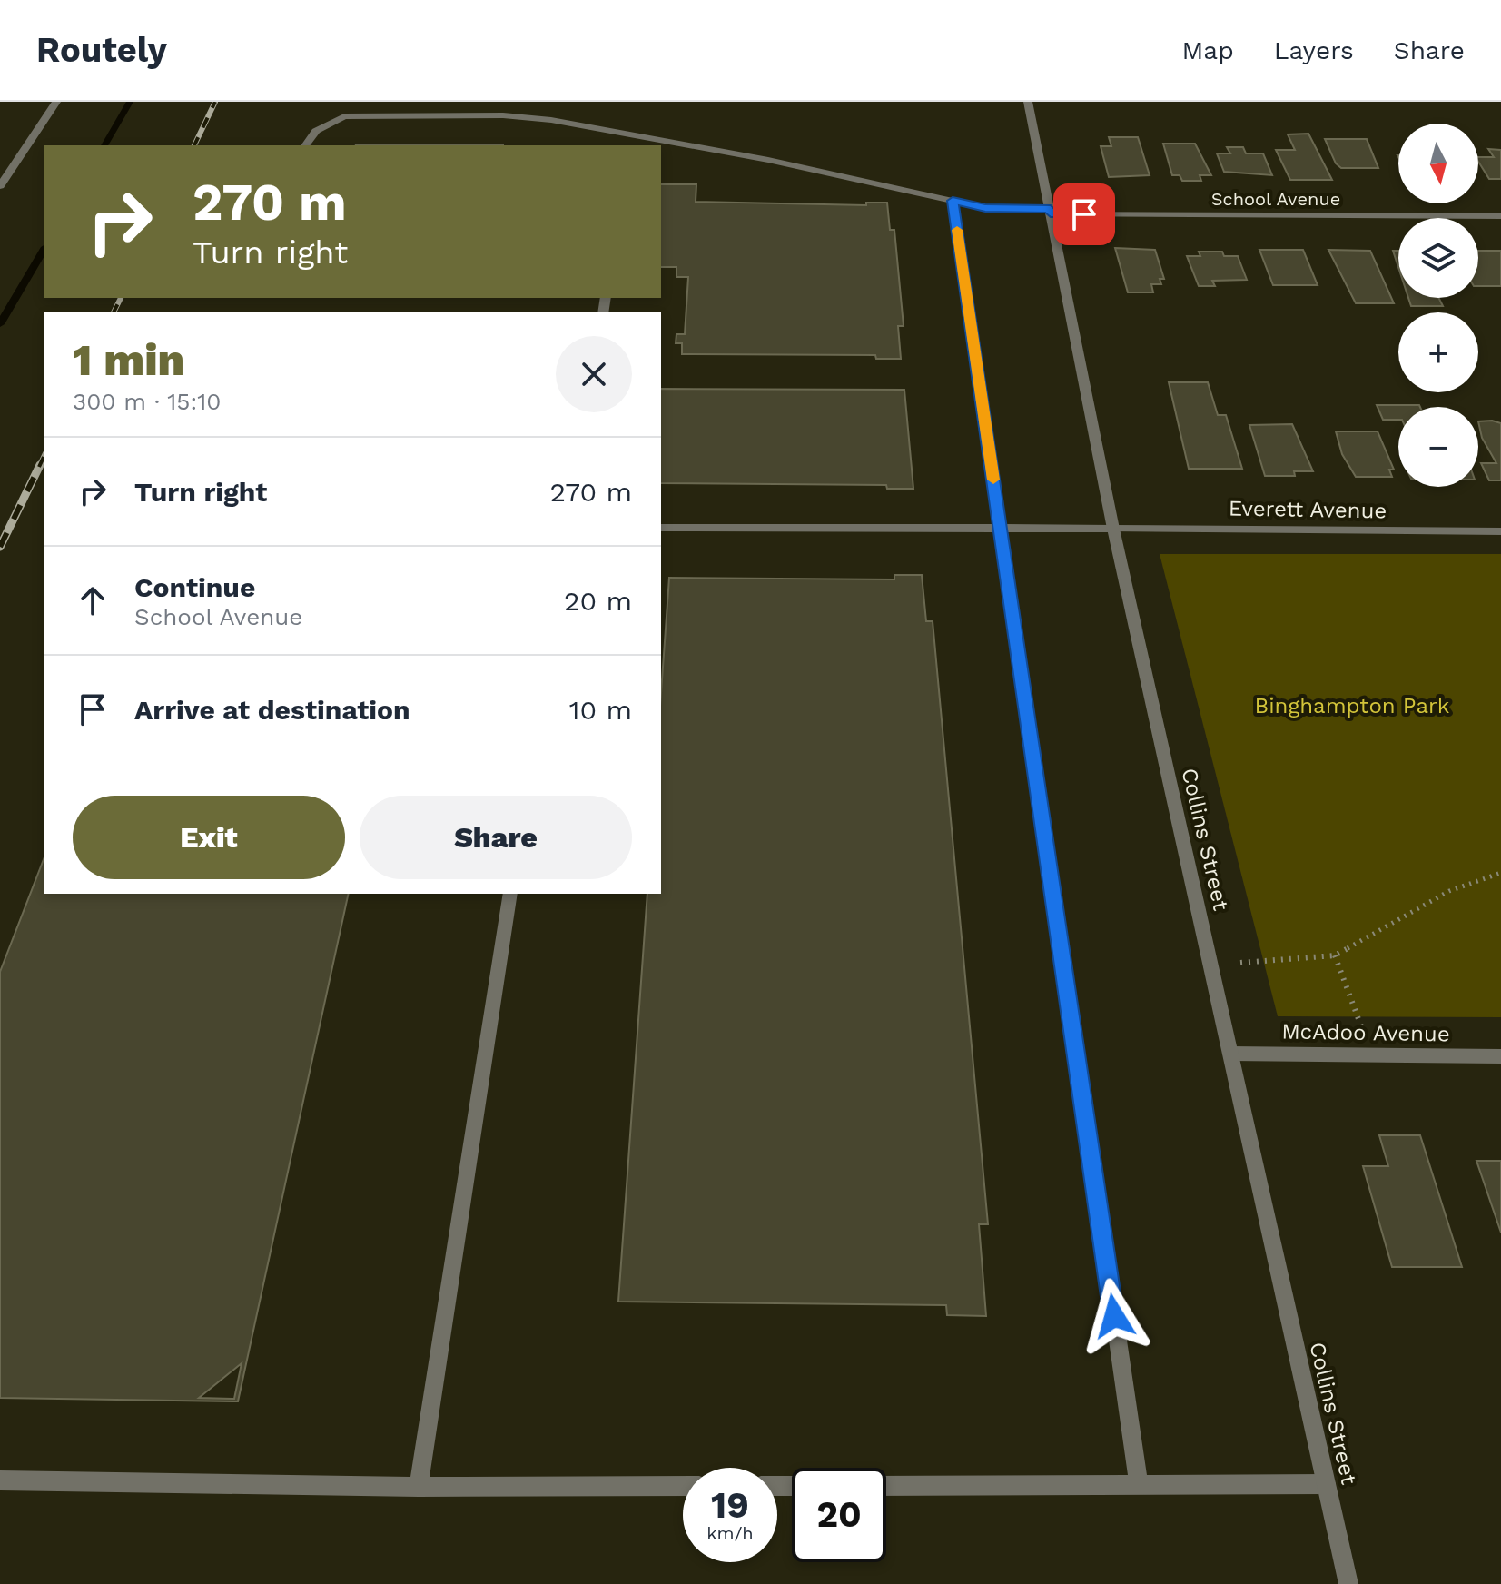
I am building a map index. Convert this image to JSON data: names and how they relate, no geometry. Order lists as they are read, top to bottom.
{
  "streets": {
    "street": [
      "School Avenue",
      "Everett Avenue",
      "Collins Street",
      "McAdoo Avenue"
    ]
  },
  "crossings": [
    ["School Avenue", "Collins Street"],
    ["Everett Avenue", "Collins Street"],
    ["Collins Street", "McAdoo Avenue"]
  ],
  "parks": ["Binghampton Park"],
  "north": "bottom",
  "page": {
    "header": "Routely",
    "nav": ["Map", "Layers", "Share"],
    "map_buttons": ["+", "−"],
    "turn": ["270 m", "Turn right"],
    "heading": ["1 min", "300 m · 15:10"],
    "list": [
      {
        "name": "Turn right",
        "value": "270 m"
      },
      {
        "name": "Continue",
        "note": "School Avenue",
        "value": "20 m"
      },
      {
        "name": "Arrive at destination",
        "value": "10 m"
      }
    ],
    "buttons": ["Exit", "Share"],
    "speed": "19 km/h",
    "limit": "20"
  }
}
